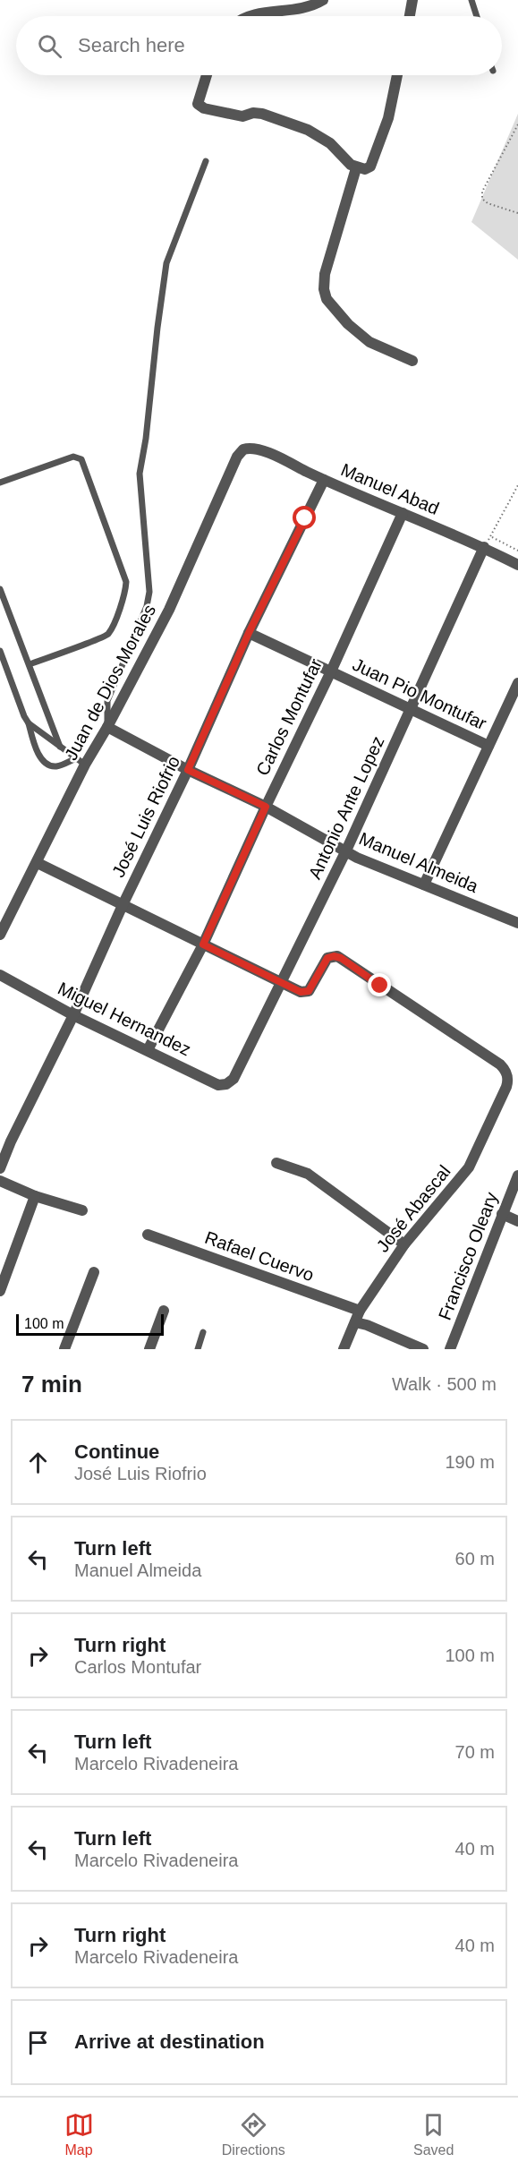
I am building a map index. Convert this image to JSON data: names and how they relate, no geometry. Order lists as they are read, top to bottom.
{
  "streets": {
    "street": [
      "Manuel Abad",
      "Juan de Dios Morales",
      "Juan Pio Montufar",
      "Carlos Montufar",
      "Antonio Ante Lopez",
      "José Luis Riofrio",
      "Manuel Almeida",
      "Miguel Hernandez",
      "José Abascal",
      "Rafael Cuervo",
      "Francisco Oleary"
    ]
  },
  "crossings": [
    ["Manuel Abad", "Juan de Dios Morales"],
    ["Manuel Abad", "Carlos Montufar"],
    ["Manuel Abad", "Antonio Ante Lopez"],
    ["Manuel Abad", "José Luis Riofrio"],
    ["Juan de Dios Morales", "Manuel Almeida"],
    ["Juan Pio Montufar", "Carlos Montufar"],
    ["Juan Pio Montufar", "Antonio Ante Lopez"],
    ["Juan Pio Montufar", "José Luis Riofrio"],
    ["Carlos Montufar", "Manuel Almeida"],
    ["Carlos Montufar", "Miguel Hernandez"],
    ["Antonio Ante Lopez", "Manuel Almeida"],
    ["Antonio Ante Lopez", "Miguel Hernandez"],
    ["Antonio Ante Lopez", "José Abascal"],
    ["José Luis Riofrio", "Manuel Almeida"],
    ["José Luis Riofrio", "Miguel Hernandez"],
    ["José Abascal", "Rafael Cuervo"]
  ],
  "scale_bar": "100 m",
  "page": {
    "search": "Search here",
    "scale": "100 m",
    "heading": ["7 min", "Walk · 500 m"],
    "list": [
      ["Continue", "José Luis Riofrio", "190 m"],
      ["Turn left", "Manuel Almeida", "60 m"],
      ["Turn right", "Carlos Montufar", "100 m"],
      ["Turn left", "Marcelo Rivadeneira", "70 m"],
      ["Turn left", "Marcelo Rivadeneira", "40 m"],
      ["Turn right", "Marcelo Rivadeneira", "40 m"],
      "Arrive at destination"
    ],
    "nav": ["Map", "Directions", "Saved"]
  }
}
